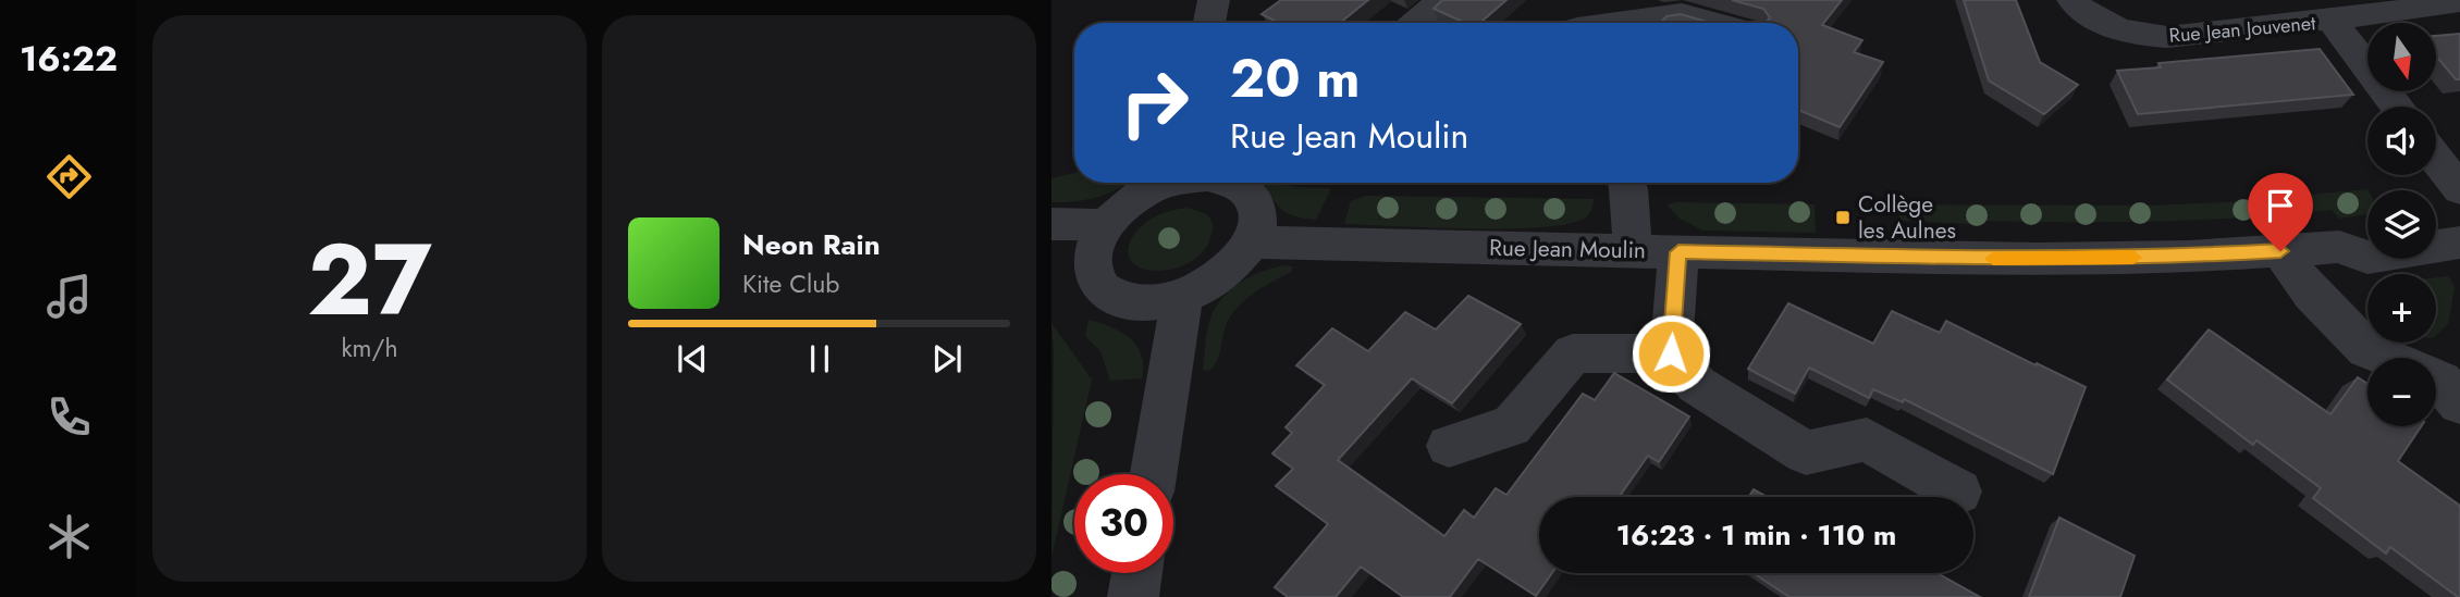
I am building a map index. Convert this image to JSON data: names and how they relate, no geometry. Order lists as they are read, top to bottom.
{
  "streets": {
    "street": ["Rue Jean Jouvenet", "Rue Jean Moulin"]
  },
  "places": {
    "transit": ["Collège les Aulnes"]
  },
  "north": "bottom",
  "page": {
    "tabs": "16:22",
    "tile": ["27", "km/h"],
    "map_buttons": ["+", "−"],
    "turn": ["20 m", "Rue Jean Moulin"],
    "song": ["Neon Rain", "Kite Club"],
    "limit": "30",
    "trip": "16:23 · 1 min · 110 m"
  }
}
